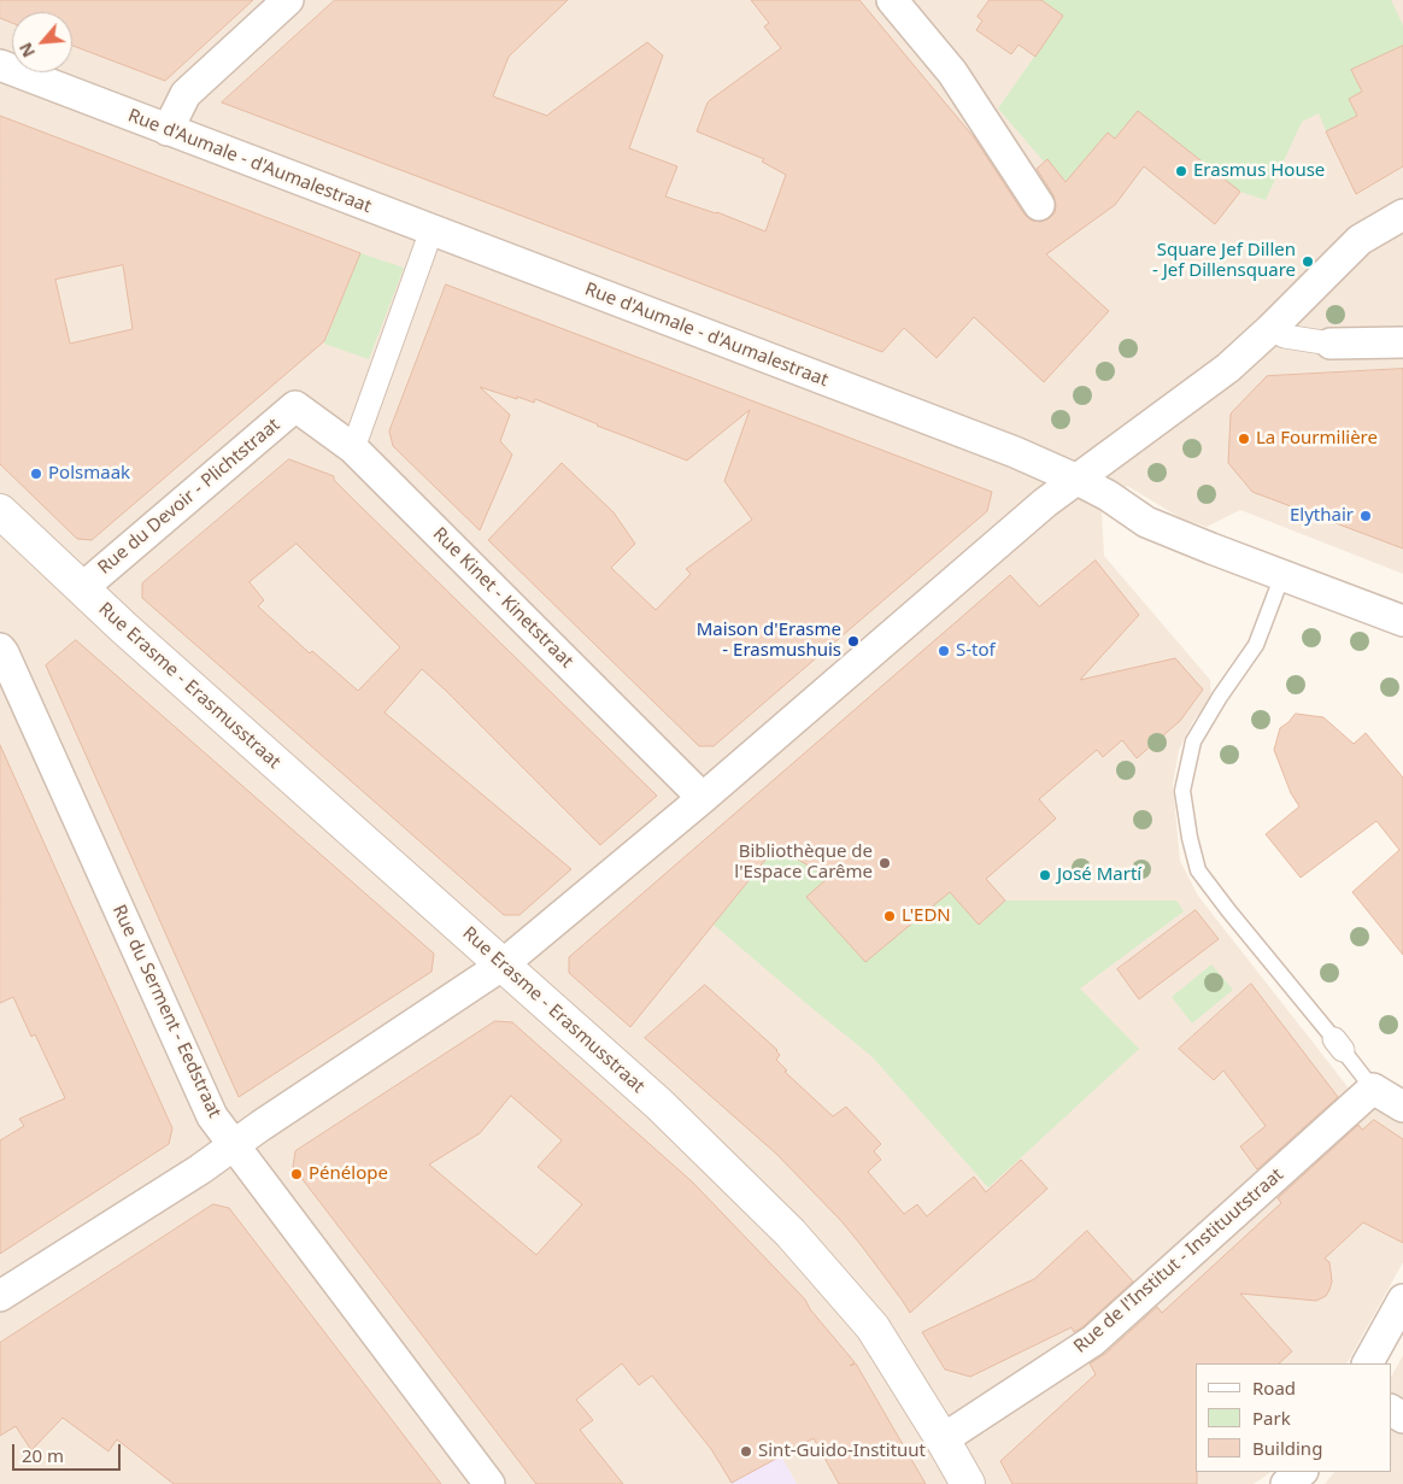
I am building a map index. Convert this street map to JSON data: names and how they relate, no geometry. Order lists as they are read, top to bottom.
{
  "streets": {
    "street": [
      "Rue d'Aumale - d'Aumalestraat",
      "Rue du Devoir - Plichtstraat",
      "Rue Kinet - Kinetstraat",
      "Rue Erasme - Erasmusstraat",
      "Rue du Serment - Eedstraat",
      "Rue de l'Institut - Instituutstraat"
    ]
  },
  "crossings": [
    ["Rue du Devoir - Plichtstraat", "Rue Kinet - Kinetstraat"],
    ["Rue du Devoir - Plichtstraat", "Rue Erasme - Erasmusstraat"],
    ["Rue Erasme - Erasmusstraat", "Rue de l'Institut - Instituutstraat"]
  ],
  "places": [
    "Erasmus House",
    "Square Jef Dillen - Jef Dillensquare",
    "La Fourmilière",
    "Polsmaak",
    "Elythair",
    "Maison d'Erasme - Erasmushuis",
    "S-tof",
    "Bibliothèque de l'Espace Carême",
    "José Martí",
    "L'EDN",
    "Pénélope",
    "Sint-Guido-Instituut"
  ],
  "legend": ["Road", "Park", "Building"],
  "scale_bar": "20 m",
  "north": "bottom left"
}
